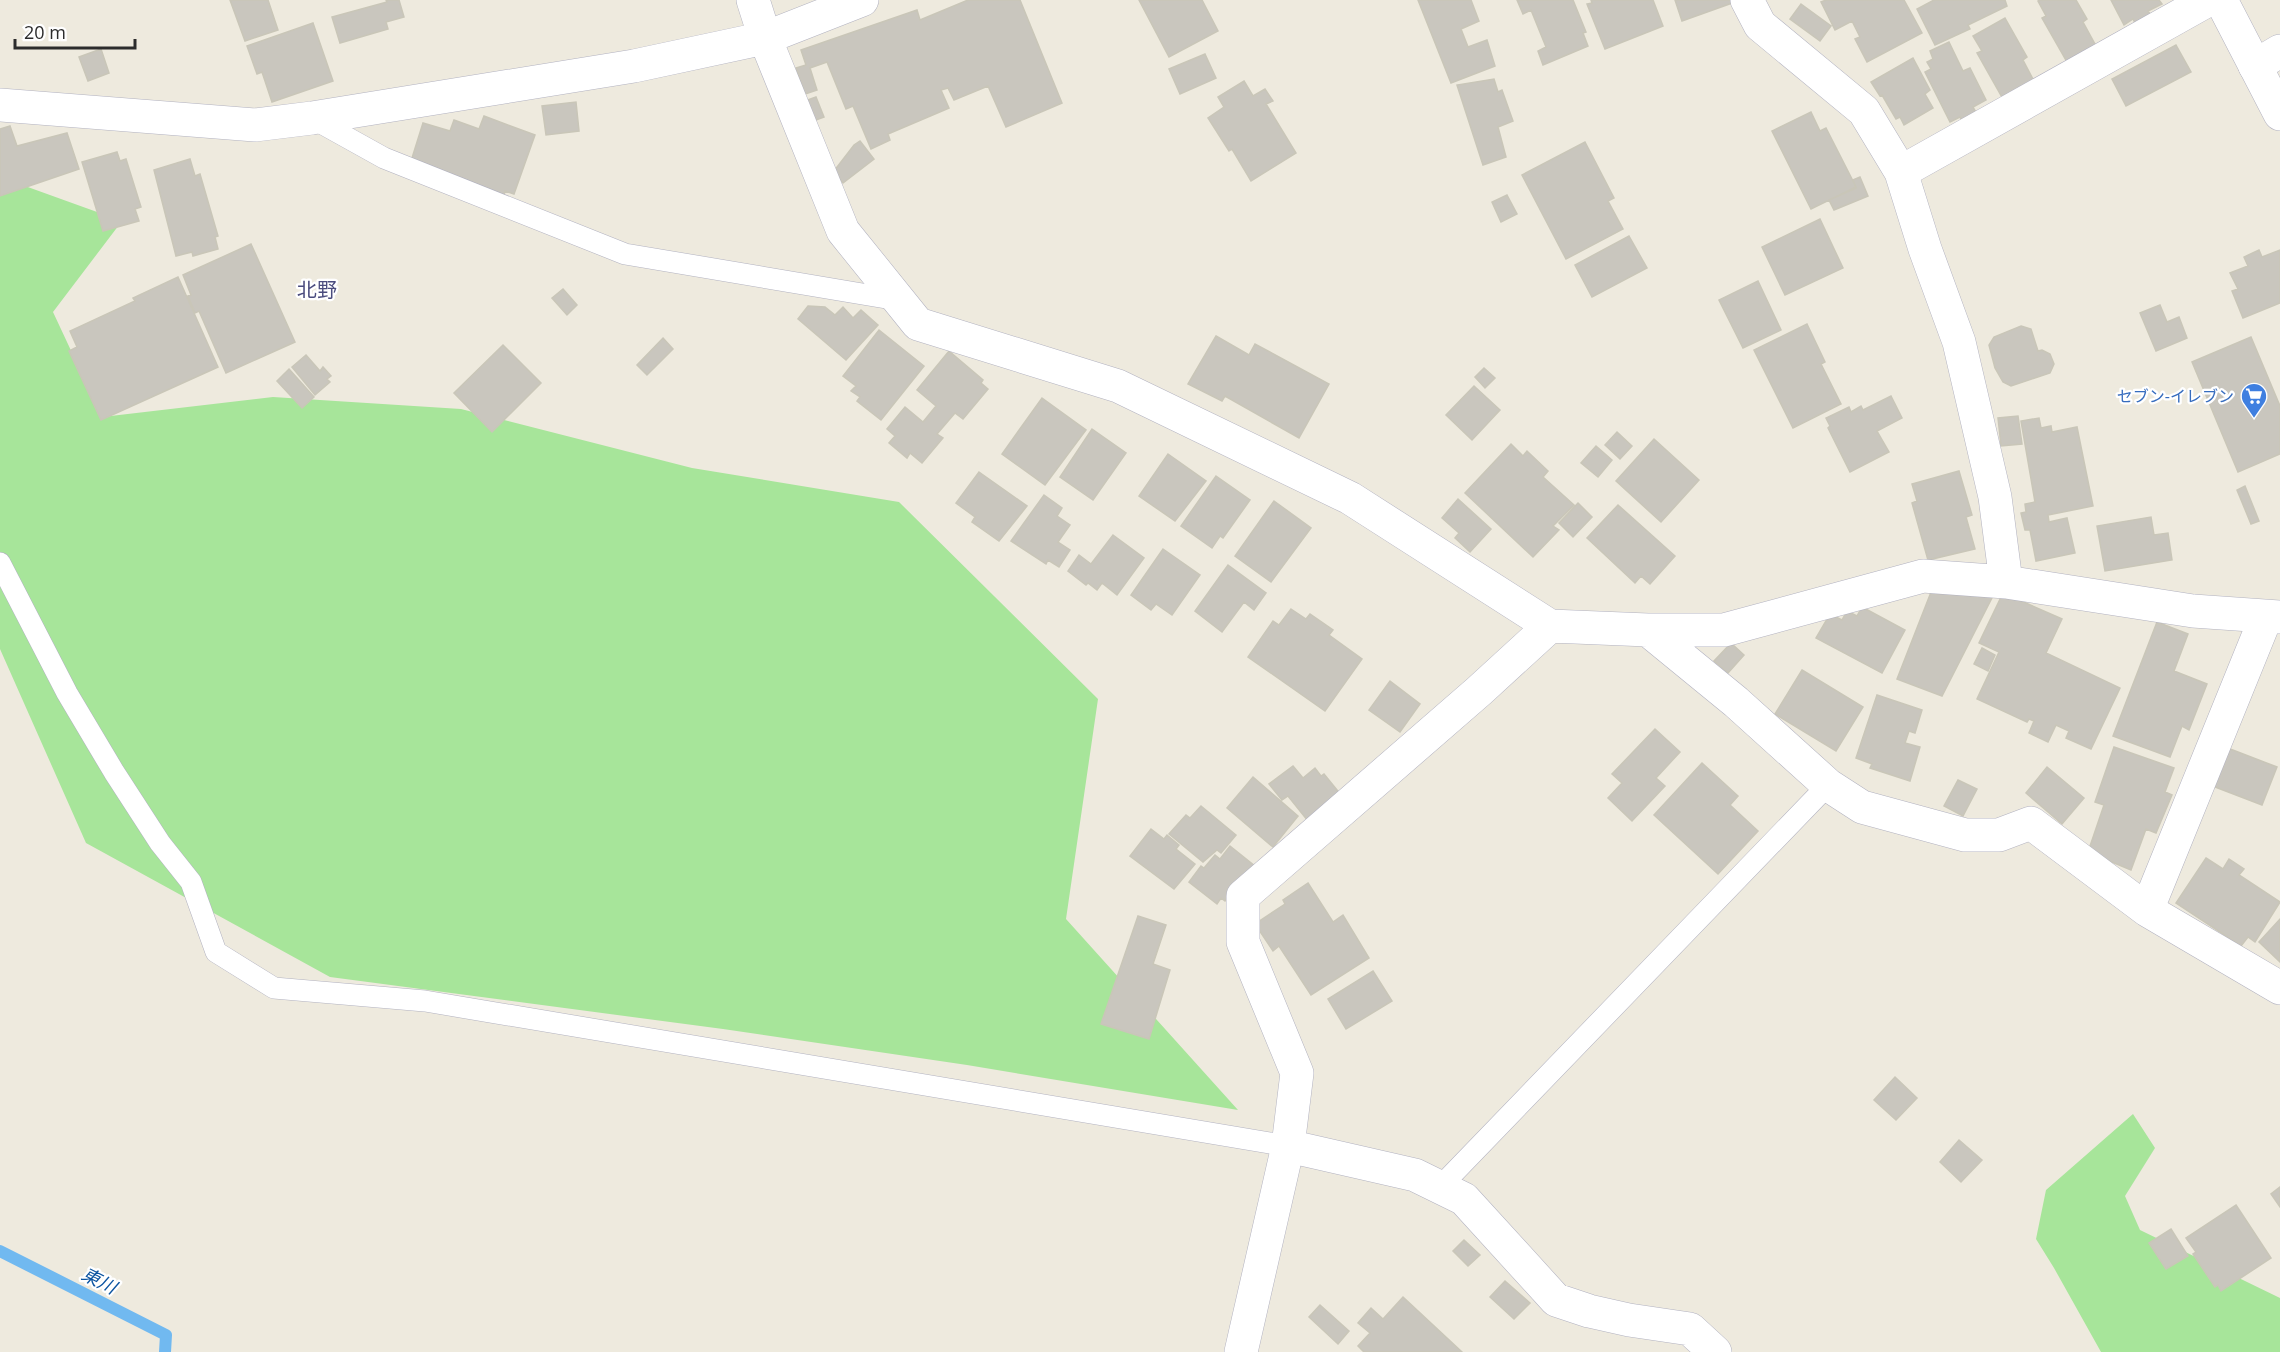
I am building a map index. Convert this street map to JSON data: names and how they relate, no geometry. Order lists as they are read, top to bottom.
{
  "districts": ["北野"],
  "water": ["東川"],
  "places": {
    "supermarket": ["セブン-イレブン"]
  },
  "scale_bar": "20 m"
}
